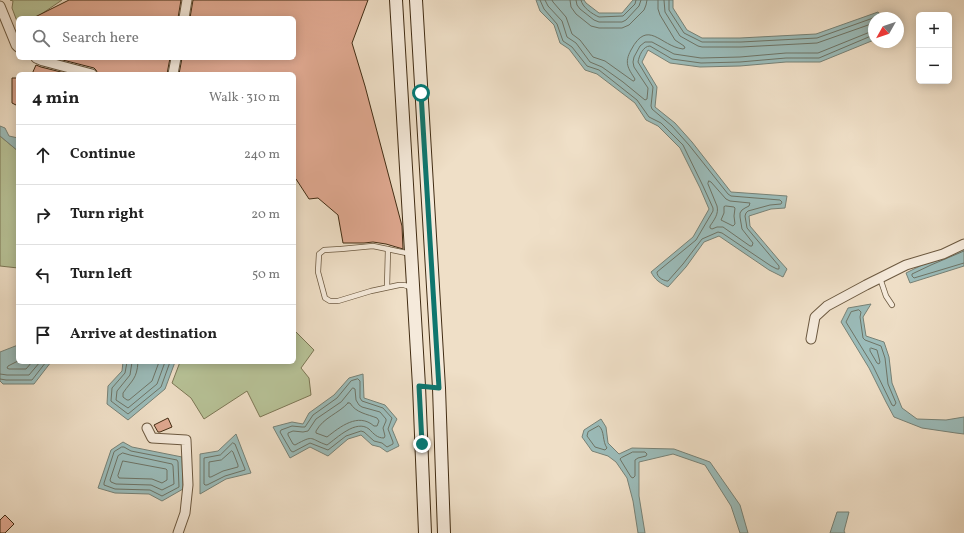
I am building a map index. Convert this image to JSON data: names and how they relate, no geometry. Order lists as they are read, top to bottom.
{
  "north": "bottom left",
  "page": {
    "map_buttons": ["+", "−"],
    "search": "Search here",
    "heading": ["4 min", "Walk · 310 m"],
    "list": [
      ["Continue", "240 m"],
      ["Turn right", "20 m"],
      ["Turn left", "50 m"],
      "Arrive at destination"
    ]
  }
}
